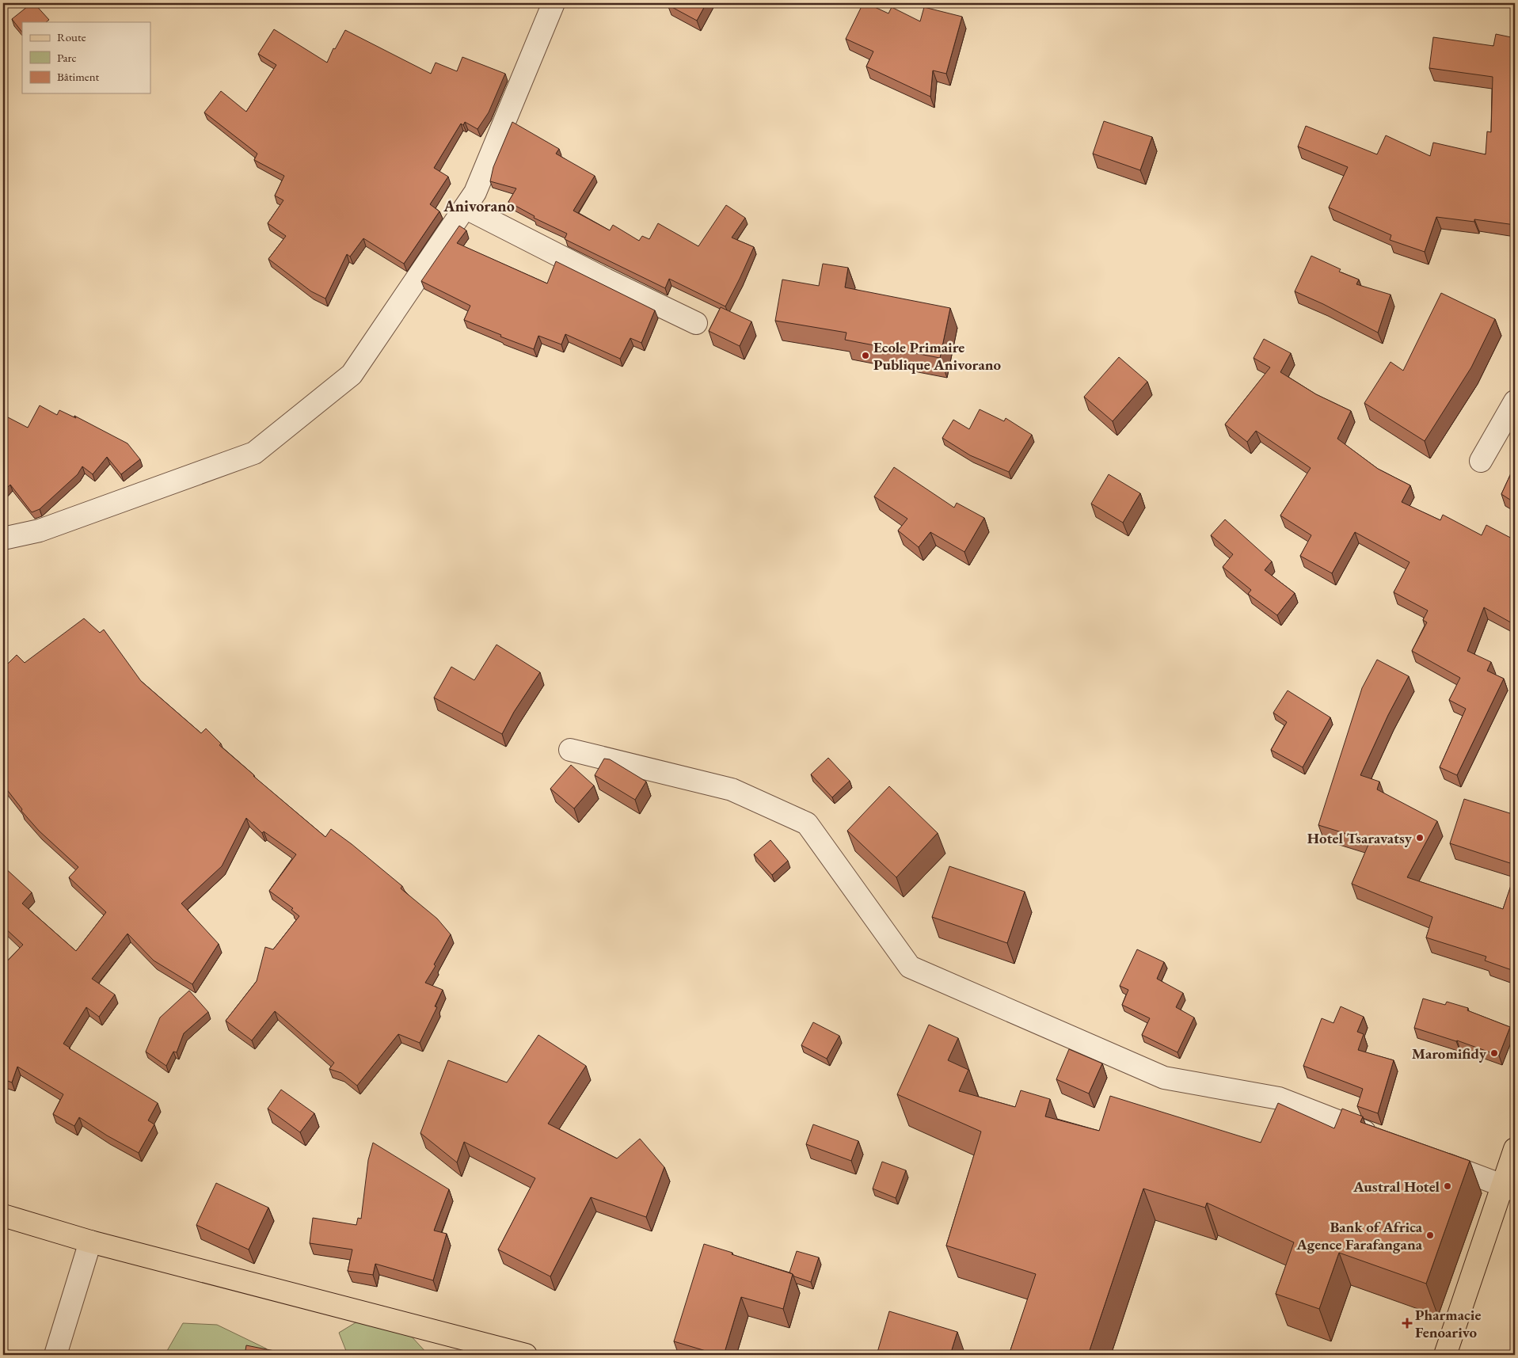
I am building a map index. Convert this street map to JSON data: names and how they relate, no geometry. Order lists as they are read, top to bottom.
{
  "districts": ["Anivorano"],
  "places": {
    "other": [
      "Ecole Primaire Publique Anivorano",
      "Hotel Tsaravatsy",
      "Maromifidy",
      "Austral Hotel",
      "Bank of Africa Agence Farafangana"
    ],
    "health": ["Pharmacie Fenoarivo"]
  },
  "legend": ["Route", "Parc", "Bâtiment"]
}
